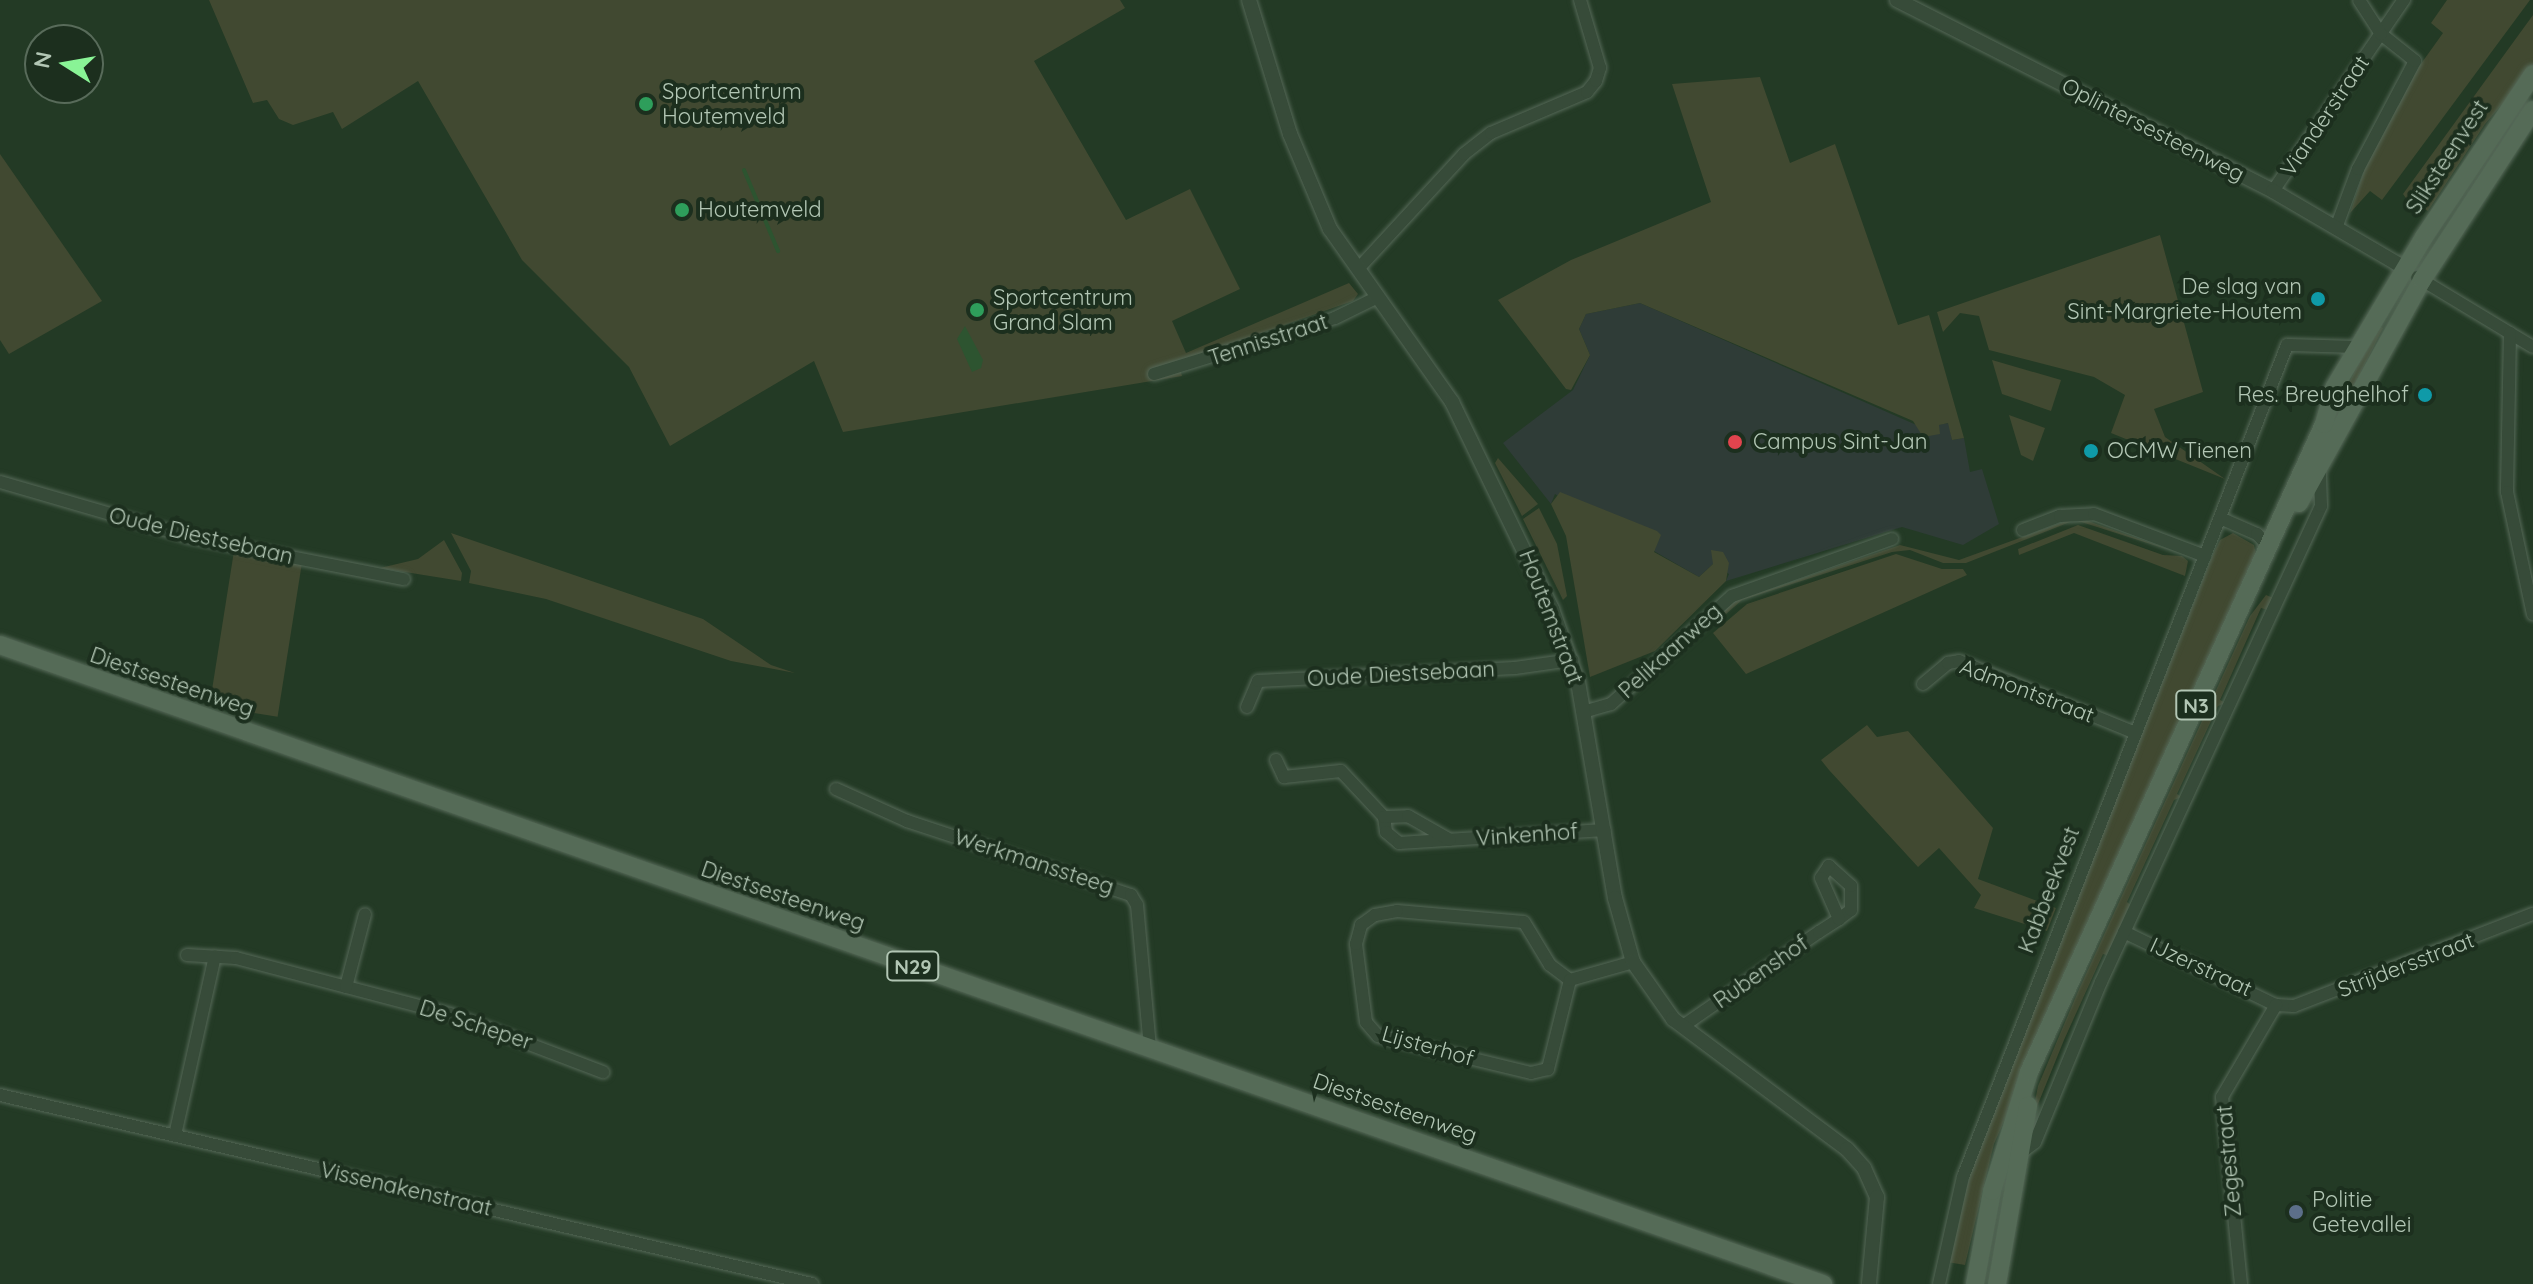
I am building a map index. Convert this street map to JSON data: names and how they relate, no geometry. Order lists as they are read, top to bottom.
{
  "streets": {
    "main road": [
      "Sliksteenvest",
      "Diestsesteenweg",
      "N3",
      "N29"
    ],
    "street": [
      "Vianderstraat",
      "Oplintersesteenweg",
      "Tennisstraat",
      "Oude Diestsebaan",
      "Houtemstraat",
      "Pelikaanweg",
      "Admontstraat",
      "Vinkenhof",
      "Werkmanssteeg",
      "Kabbeekvest",
      "Strijdersstraat",
      "IJzerstraat",
      "Rubenshof",
      "De Scheper",
      "Lijsterhof",
      "Zegestraat",
      "Vissenakenstraat"
    ]
  },
  "crossings": [
    ["Vianderstraat", "Oplintersesteenweg"],
    ["Oplintersesteenweg", "Sliksteenvest"],
    ["Oplintersesteenweg", "N3"],
    ["Sliksteenvest", "N3"],
    ["Tennisstraat", "Houtemstraat"],
    ["Oude Diestsebaan", "Houtemstraat"],
    ["Houtemstraat", "Pelikaanweg"],
    ["Houtemstraat", "Vinkenhof"],
    ["Houtemstraat", "Rubenshof"],
    ["Diestsesteenweg", "Werkmanssteeg"],
    ["Admontstraat", "Kabbeekvest"],
    ["N3", "Kabbeekvest"],
    ["Strijdersstraat", "IJzerstraat"],
    ["Strijdersstraat", "Zegestraat"],
    ["IJzerstraat", "Zegestraat"]
  ],
  "places": [
    "Sportcentrum Houtemveld",
    "Houtemveld",
    "De slag van Sint-Margriete-Houtem",
    "Sportcentrum Grand Slam",
    "Res. Breughelhof",
    "Campus Sint-Jan",
    "OCMW Tienen",
    "Politie Getevallei"
  ],
  "north": "left"
}
